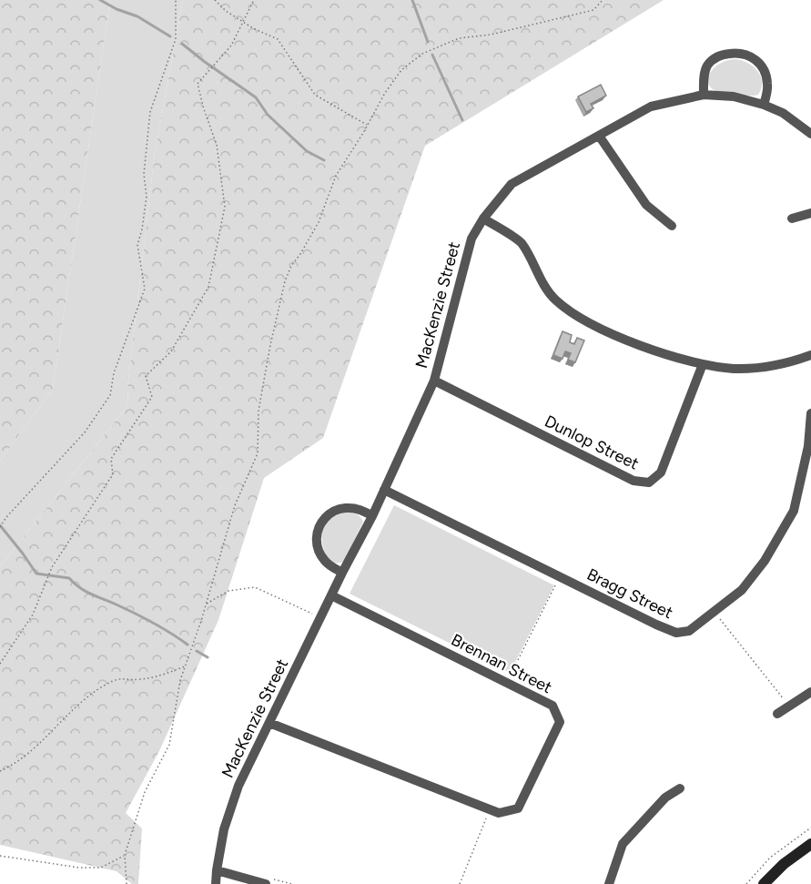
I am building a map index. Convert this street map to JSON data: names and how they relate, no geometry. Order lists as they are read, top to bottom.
{
  "streets": {
    "street": [
      "MacKenzie Street",
      "Dunlop Street",
      "Bragg Street",
      "Brennan Street"
    ]
  },
  "crossings": [
    ["MacKenzie Street", "Dunlop Street"],
    ["MacKenzie Street", "Bragg Street"],
    ["MacKenzie Street", "Brennan Street"]
  ]
}
